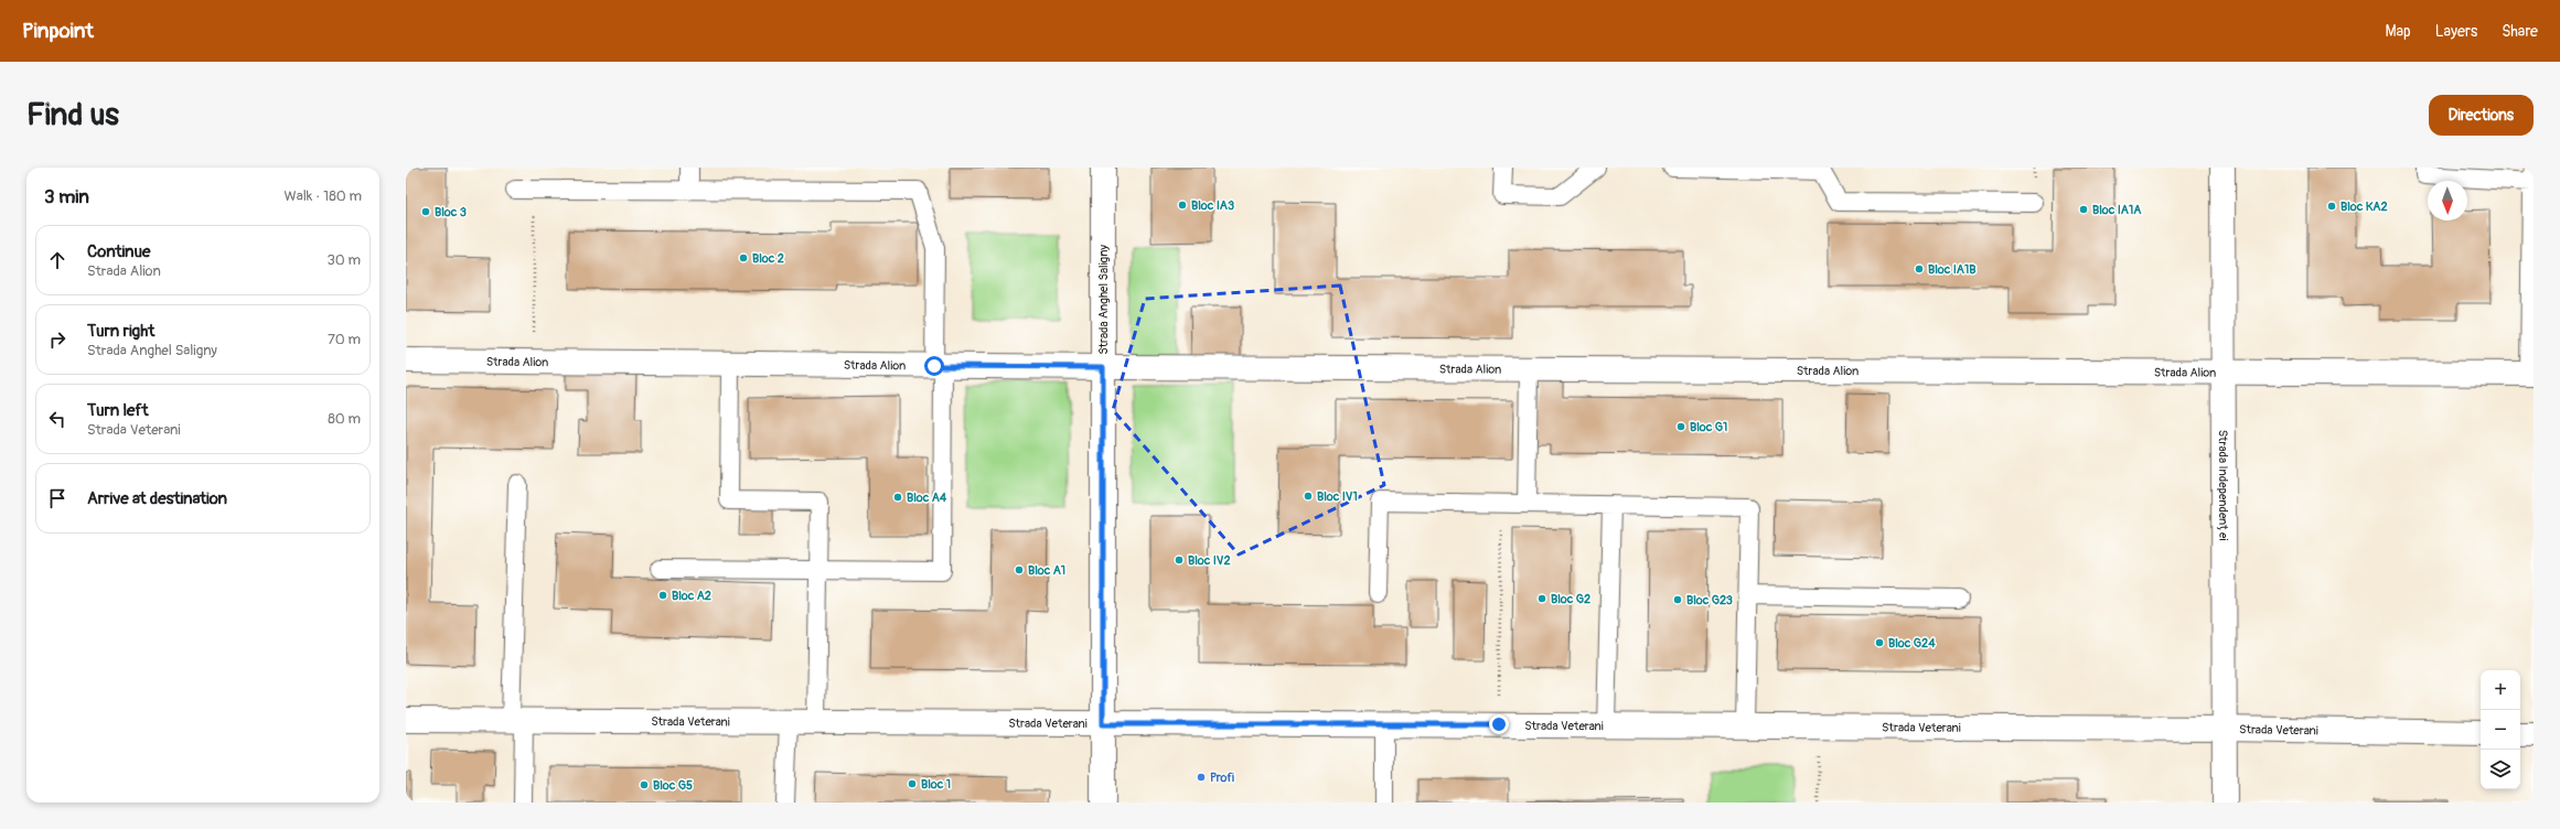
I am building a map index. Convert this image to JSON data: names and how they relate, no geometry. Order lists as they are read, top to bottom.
{
  "streets": {
    "street": [
      "Strada Anghel Saligny",
      "Strada Alion",
      "Strada Independenței",
      "Strada Veterani"
    ]
  },
  "crossings": [
    ["Strada Anghel Saligny", "Strada Alion"],
    ["Strada Anghel Saligny", "Strada Veterani"],
    ["Strada Alion", "Strada Independenței"],
    ["Strada Independenței", "Strada Veterani"]
  ],
  "places": [
    "Bloc IA3",
    "Bloc KA2",
    "Bloc IA1A",
    "Bloc 3",
    "Bloc 2",
    "Bloc IA1B",
    "Bloc G1",
    "Bloc IV1",
    "Bloc A4",
    "Bloc IV2",
    "Bloc A1",
    "Bloc A2",
    "Bloc G2",
    "Bloc G23",
    "Bloc G24",
    "Profi",
    "Bloc 1",
    "Bloc G5"
  ],
  "north": "bottom",
  "page": {
    "header": "Pinpoint",
    "nav": ["Map", "Layers", "Share"],
    "buttons": "Directions",
    "title": "Find us",
    "heading": ["3 min", "Walk · 180 m"],
    "list": [
      ["Continue", "Strada Alion", "30 m"],
      ["Turn right", "Strada Anghel Saligny", "70 m"],
      ["Turn left", "Strada Veterani", "80 m"],
      "Arrive at destination"
    ],
    "map_buttons": ["+", "−"]
  }
}
